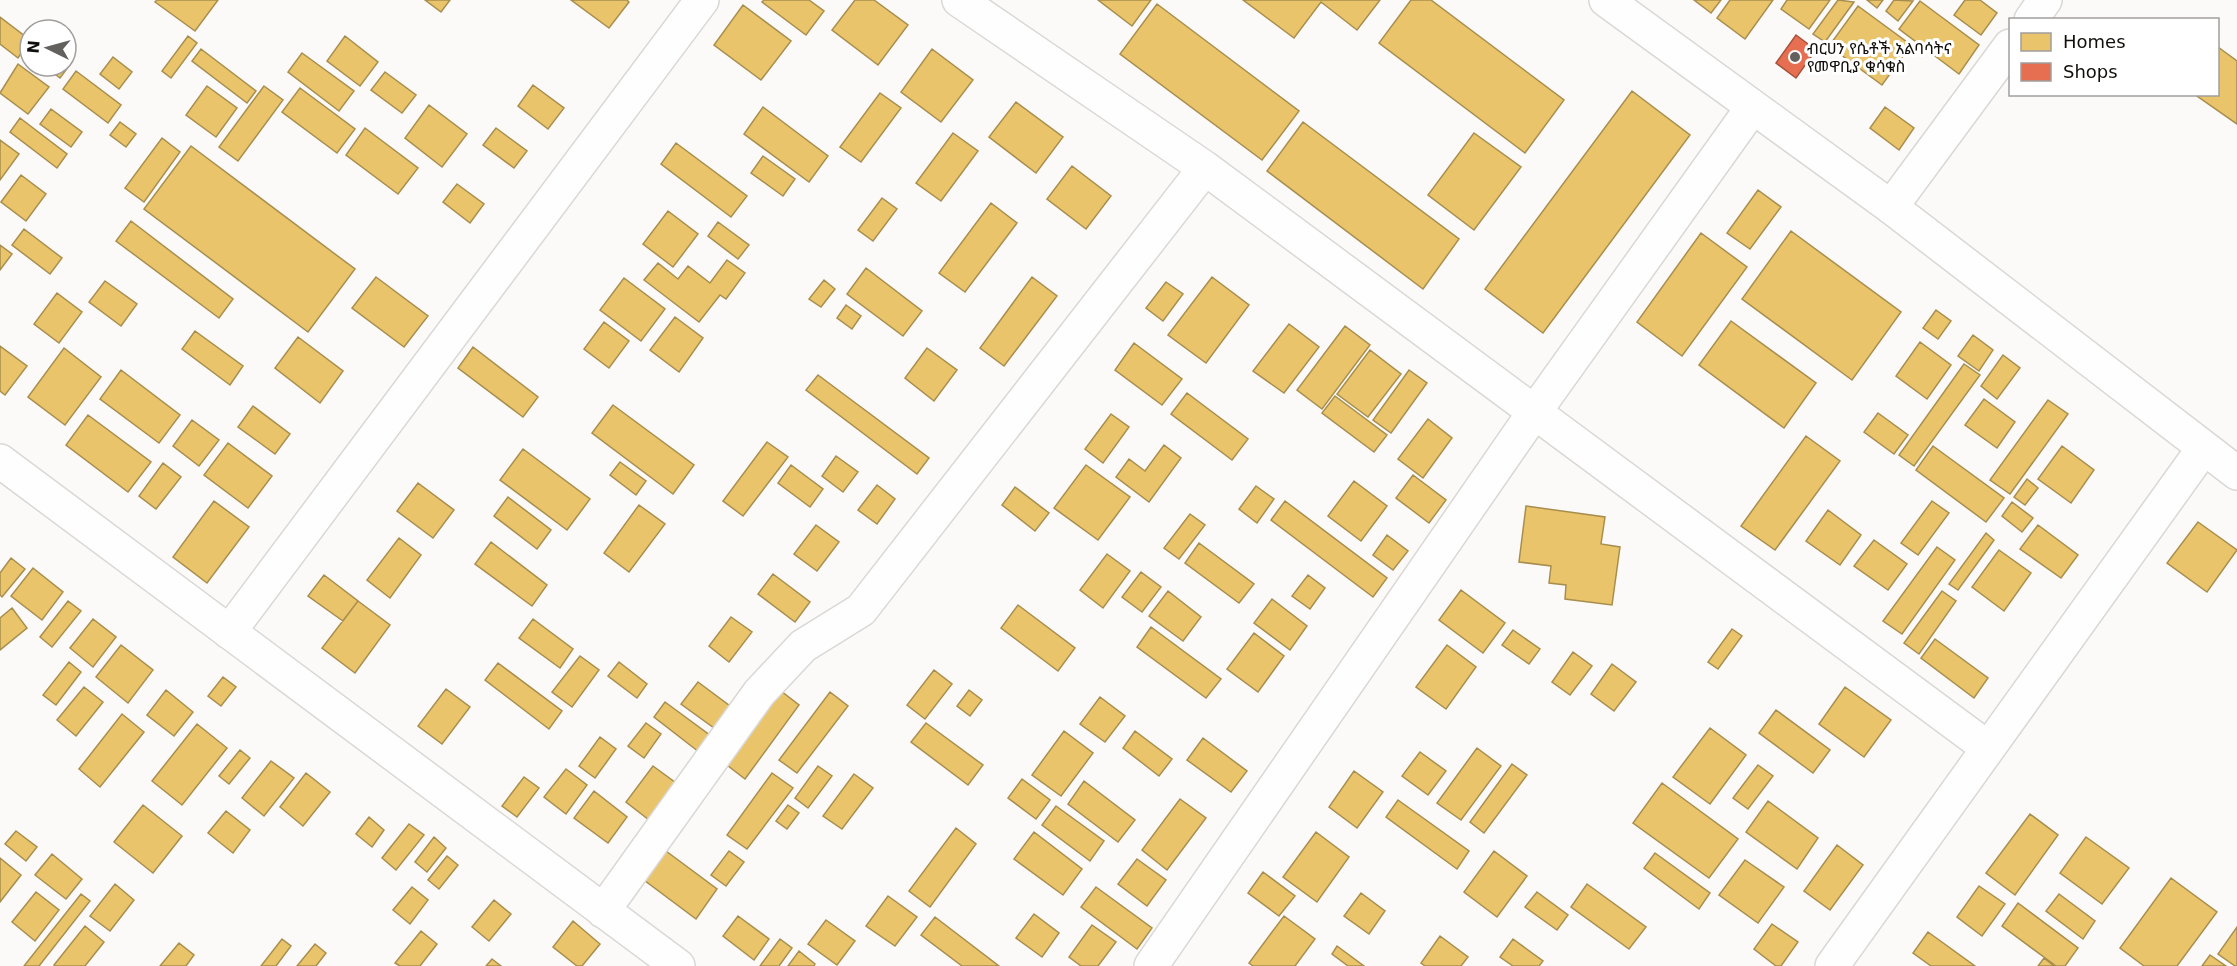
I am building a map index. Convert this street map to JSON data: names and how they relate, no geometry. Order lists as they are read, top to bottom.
{
  "places": ["ብርሀን የሴቶች አልባሳትና የመዋቢያ ቁሳቁስ"],
  "legend": ["Homes", "Shops"],
  "north": "left"
}
